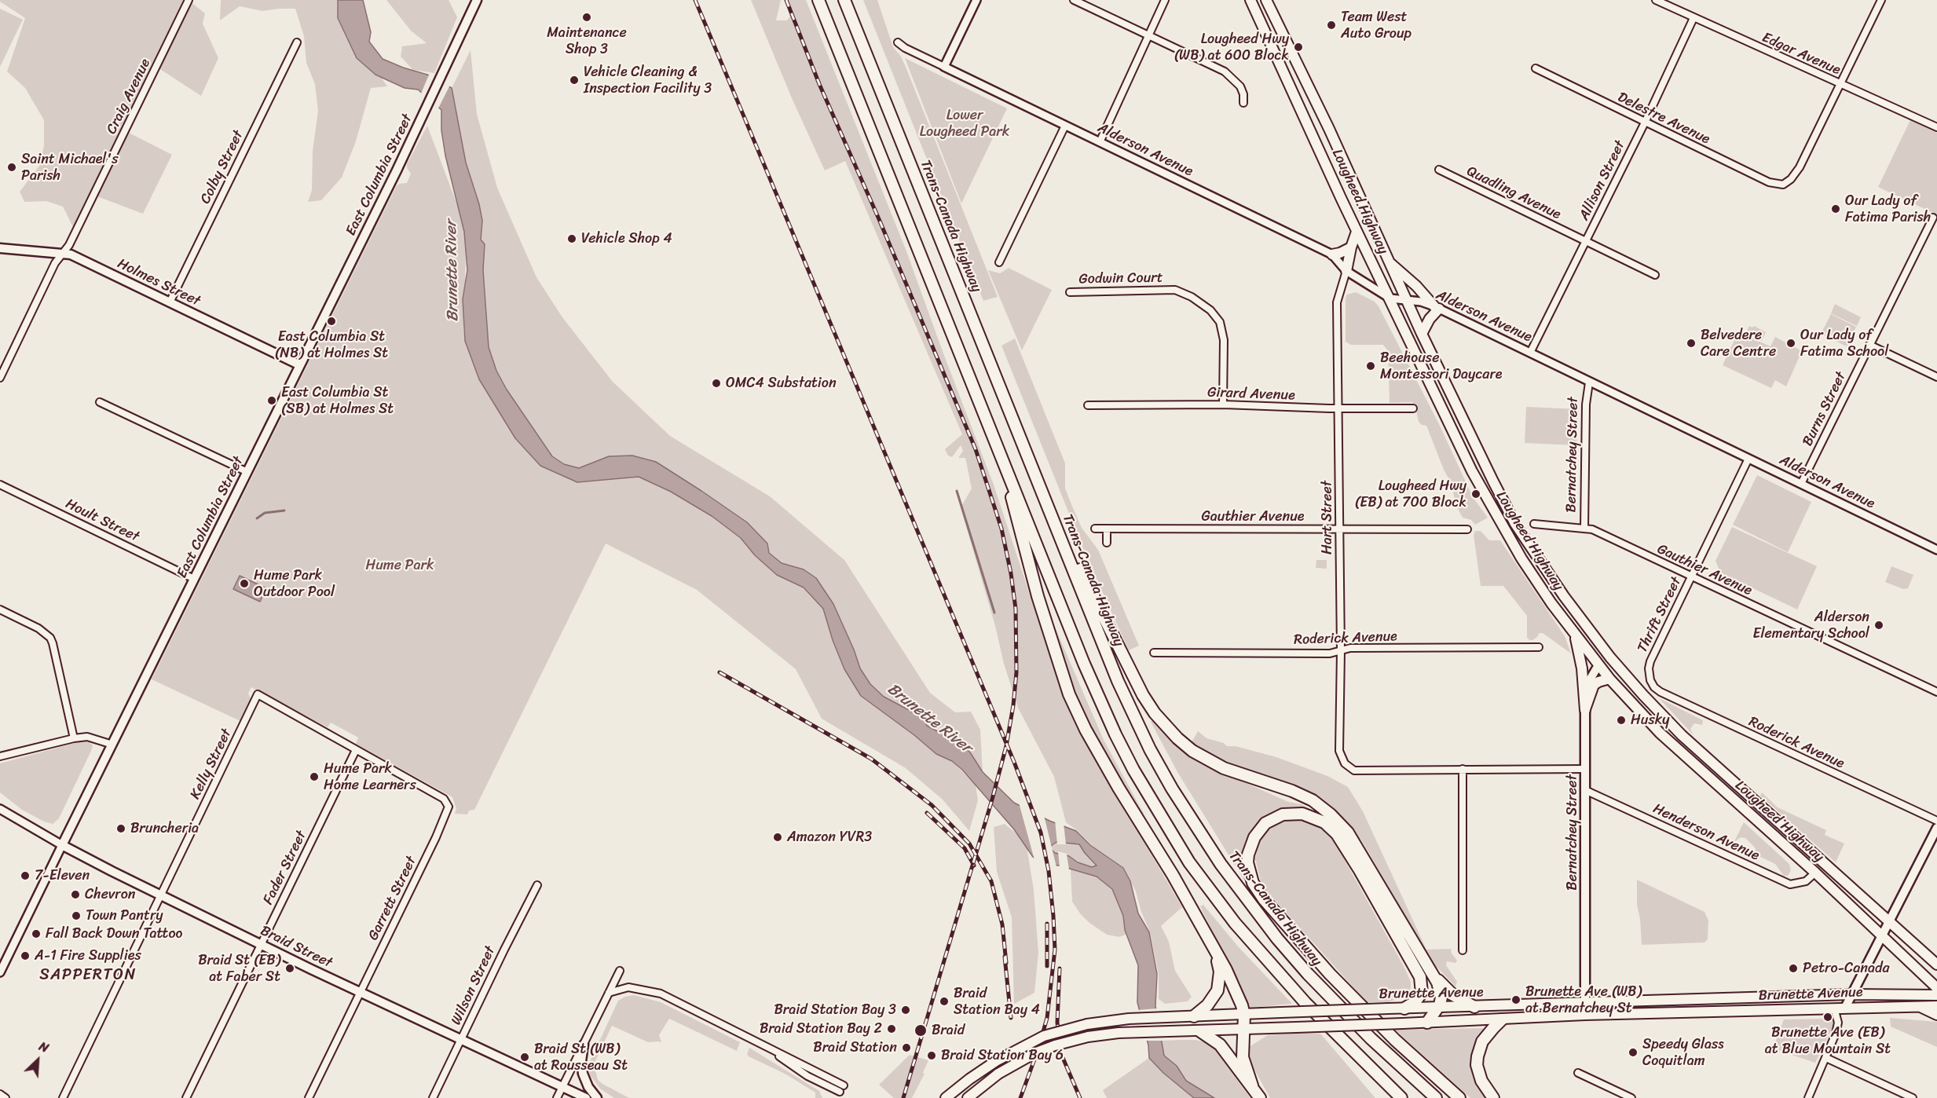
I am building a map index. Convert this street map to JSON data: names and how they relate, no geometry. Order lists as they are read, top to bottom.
{
  "streets": {
    "highway": ["Trans-Canada Highway"],
    "main road": [
      "East Columbia Street",
      "Lougheed Highway",
      "Holmes Street",
      "Bernatchey Street",
      "Braid Street",
      "Brunette Avenue"
    ],
    "street": [
      "Edgar Avenue",
      "Craig Avenue",
      "Delestre Avenue",
      "Alderson Avenue",
      "Colby Street",
      "Allison Street",
      "Quadling Avenue",
      "Godwin Court",
      "Girard Avenue",
      "Burns Street",
      "Gauthier Avenue",
      "Hart Street",
      "Hoult Street",
      "Thrift Street",
      "Roderick Avenue",
      "Kelly Street",
      "Henderson Avenue",
      "Fader Street",
      "Garrett Street",
      "Wilson Street"
    ]
  },
  "crossings": [
    ["Edgar Avenue", "Delestre Avenue"],
    ["Edgar Avenue", "Allison Street"],
    ["Craig Avenue", "Holmes Street"],
    ["Delestre Avenue", "Allison Street"],
    ["Alderson Avenue", "Allison Street"],
    ["Alderson Avenue", "Lougheed Highway"],
    ["Alderson Avenue", "Burns Street"],
    ["Alderson Avenue", "Bernatchey Street"],
    ["Alderson Avenue", "Hart Street"],
    ["Alderson Avenue", "Thrift Street"],
    ["Colby Street", "Holmes Street"],
    ["East Columbia Street", "Holmes Street"],
    ["East Columbia Street", "Hoult Street"],
    ["East Columbia Street", "Braid Street"],
    ["Allison Street", "Quadling Avenue"],
    ["Lougheed Highway", "Bernatchey Street"],
    ["Lougheed Highway", "Henderson Avenue"],
    ["Godwin Court", "Girard Avenue"],
    ["Girard Avenue", "Hart Street"],
    ["Bernatchey Street", "Gauthier Avenue"],
    ["Bernatchey Street", "Henderson Avenue"],
    ["Bernatchey Street", "Brunette Avenue"],
    ["Gauthier Avenue", "Hart Street"],
    ["Gauthier Avenue", "Thrift Street"],
    ["Hart Street", "Roderick Avenue"],
    ["Thrift Street", "Roderick Avenue"],
    ["Kelly Street", "Fader Street"],
    ["Kelly Street", "Garrett Street"],
    ["Kelly Street", "Braid Street"],
    ["Fader Street", "Garrett Street"],
    ["Fader Street", "Braid Street"],
    ["Garrett Street", "Braid Street"],
    ["Braid Street", "Wilson Street"]
  ],
  "districts": ["SAPPERTON"],
  "water": ["Brunette River"],
  "parks": ["Lower Lougheed Park", "Hume Park"],
  "places": [
    "Maintenance Shop 3",
    "Team West Auto Group",
    "Lougheed Hwy (WB) at 600 Block",
    "Vehicle Cleaning & Inspection Facility 3",
    "Saint Michael's Parish",
    "Our Lady of Fatima Parish",
    "Vehicle Shop 4",
    "East Columbia St (NB) at Holmes St",
    "Belvedere Care Centre",
    "Our Lady of Fatima School",
    "Beehouse Montessori Daycare",
    "OMC4 Substation",
    "East Columbia St (SB) at Holmes St",
    "Lougheed Hwy (EB) at 700 Block",
    "Hume Park Outdoor Pool",
    "Alderson Elementary School",
    "Husky",
    "Hume Park Home Learners",
    "Bruncheria",
    "Amazon YVR3",
    "7-Eleven",
    "Chevron",
    "Town Pantry",
    "Fall Back Down Tattoo",
    "A-1 Fire Supplies",
    "Braid St (EB) at Faber St",
    "Petro-Canada",
    "Brunette Ave (WB) at Bernatchey St",
    "Braid Station Bay 4",
    "Braid Station Bay 3",
    "Brunette Ave (EB) at Blue Mountain St",
    "Braid Station Bay 2",
    "Braid",
    "Braid Station",
    "Speedy Glass Coquitlam",
    "Braid Station Bay 6",
    "Braid St (WB) at Rousseau St"
  ],
  "north": "top right"
}
